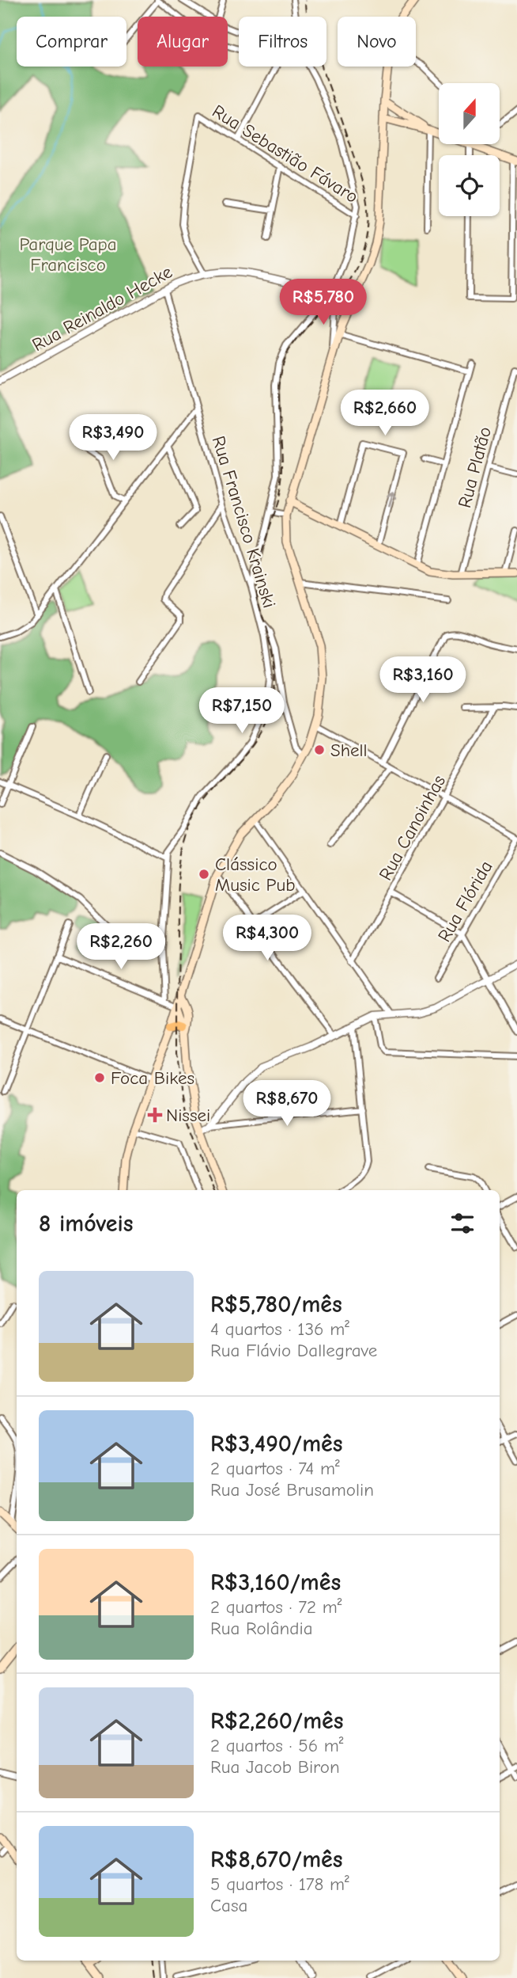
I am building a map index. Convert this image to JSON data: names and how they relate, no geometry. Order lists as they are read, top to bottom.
{
  "streets": {
    "street": [
      "Rua Sebastião Fávaro",
      "Rua Reinaldo Hecke",
      "Rua Platão",
      "Rua Francisco Krainski",
      "Rua Canoinhas",
      "Rua Flórida"
    ]
  },
  "crossings": [
    ["Rua Sebastião Fávaro", "Rua Reinaldo Hecke"],
    ["Rua Reinaldo Hecke", "Rua Francisco Krainski"]
  ],
  "parks": ["Parque Papa Francisco"],
  "places": {
    "other": ["Shell", "Clássico Music Pub", "Foca Bikes"],
    "health": ["Nissei"]
  },
  "north": "top",
  "page": {
    "chip": [
      "Comprar",
      "Alugar",
      "Filtros",
      "Novo"
    ],
    "price": [
      "R$5,780",
      "R$2,660",
      "R$3,490",
      "R$3,160",
      "R$7,150",
      "R$4,300",
      "R$2,260",
      "R$8,670"
    ],
    "heading": "8 imóveis",
    "list": [
      {
        "name": "R$5,780/mês",
        "note": "4 quartos · 136 m² · Rua Flávio Dallegrave"
      },
      {
        "name": "R$3,490/mês",
        "note": "2 quartos · 74 m² · Rua José Brusamolin"
      },
      {
        "name": "R$3,160/mês",
        "note": "2 quartos · 72 m² · Rua Rolândia"
      },
      {
        "name": "R$2,260/mês",
        "note": "2 quartos · 56 m² · Rua Jacob Biron"
      },
      {
        "name": "R$8,670/mês",
        "note": "5 quartos · 178 m² · Casa"
      }
    ]
  }
}
